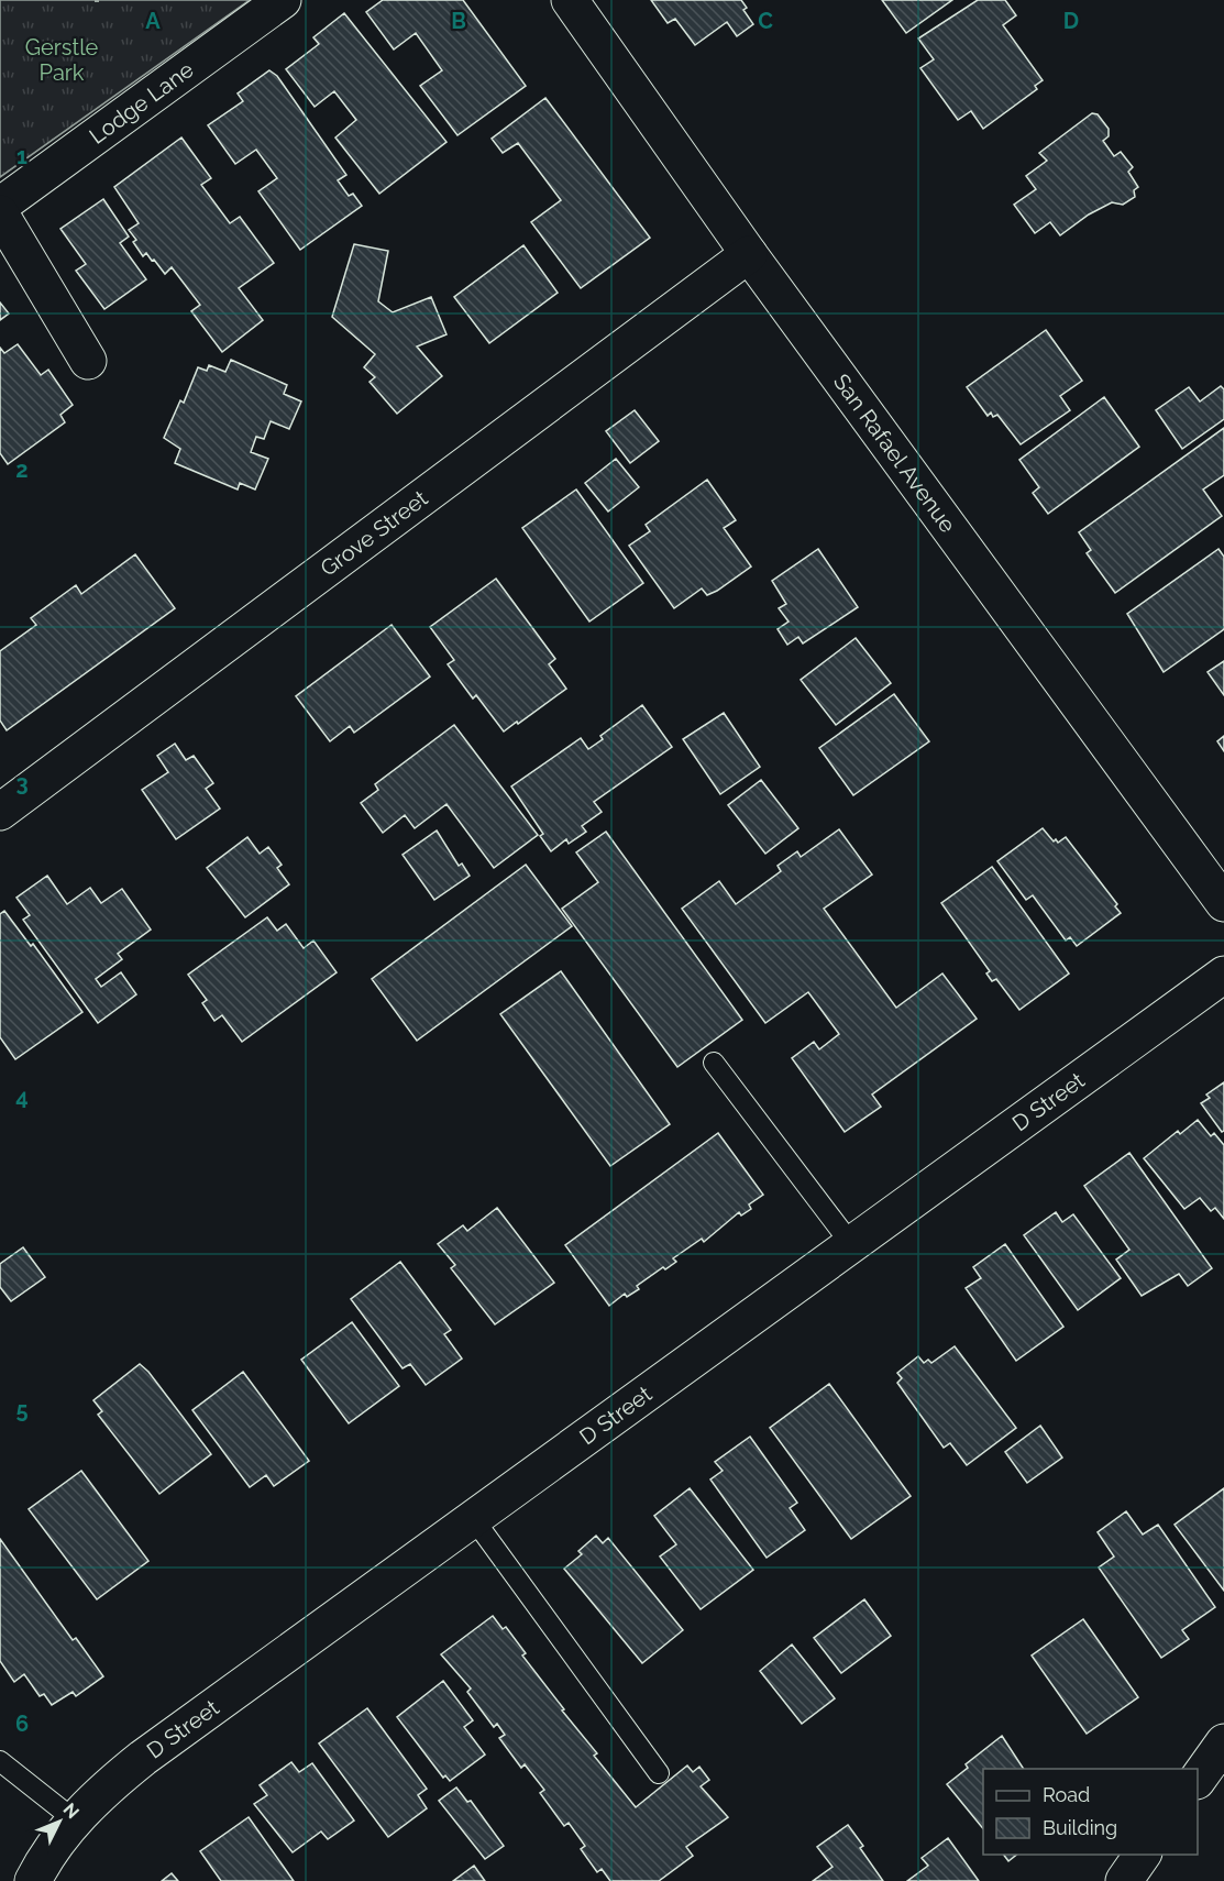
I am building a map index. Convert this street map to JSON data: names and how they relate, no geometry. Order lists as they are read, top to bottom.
{
  "streets": {
    "street": [
      "Lodge Lane",
      "San Rafael Avenue",
      "Grove Street",
      "D Street"
    ]
  },
  "crossings": [
    ["San Rafael Avenue", "Grove Street"]
  ],
  "parks": ["Gerstle Park"],
  "legend": ["Road", "Building"],
  "north": "top right",
  "grid": {
    "columns": [
      "A",
      "B",
      "C",
      "D"
    ],
    "rows": [
      "1",
      "2",
      "3",
      "4",
      "5",
      "6"
    ]
  }
}
